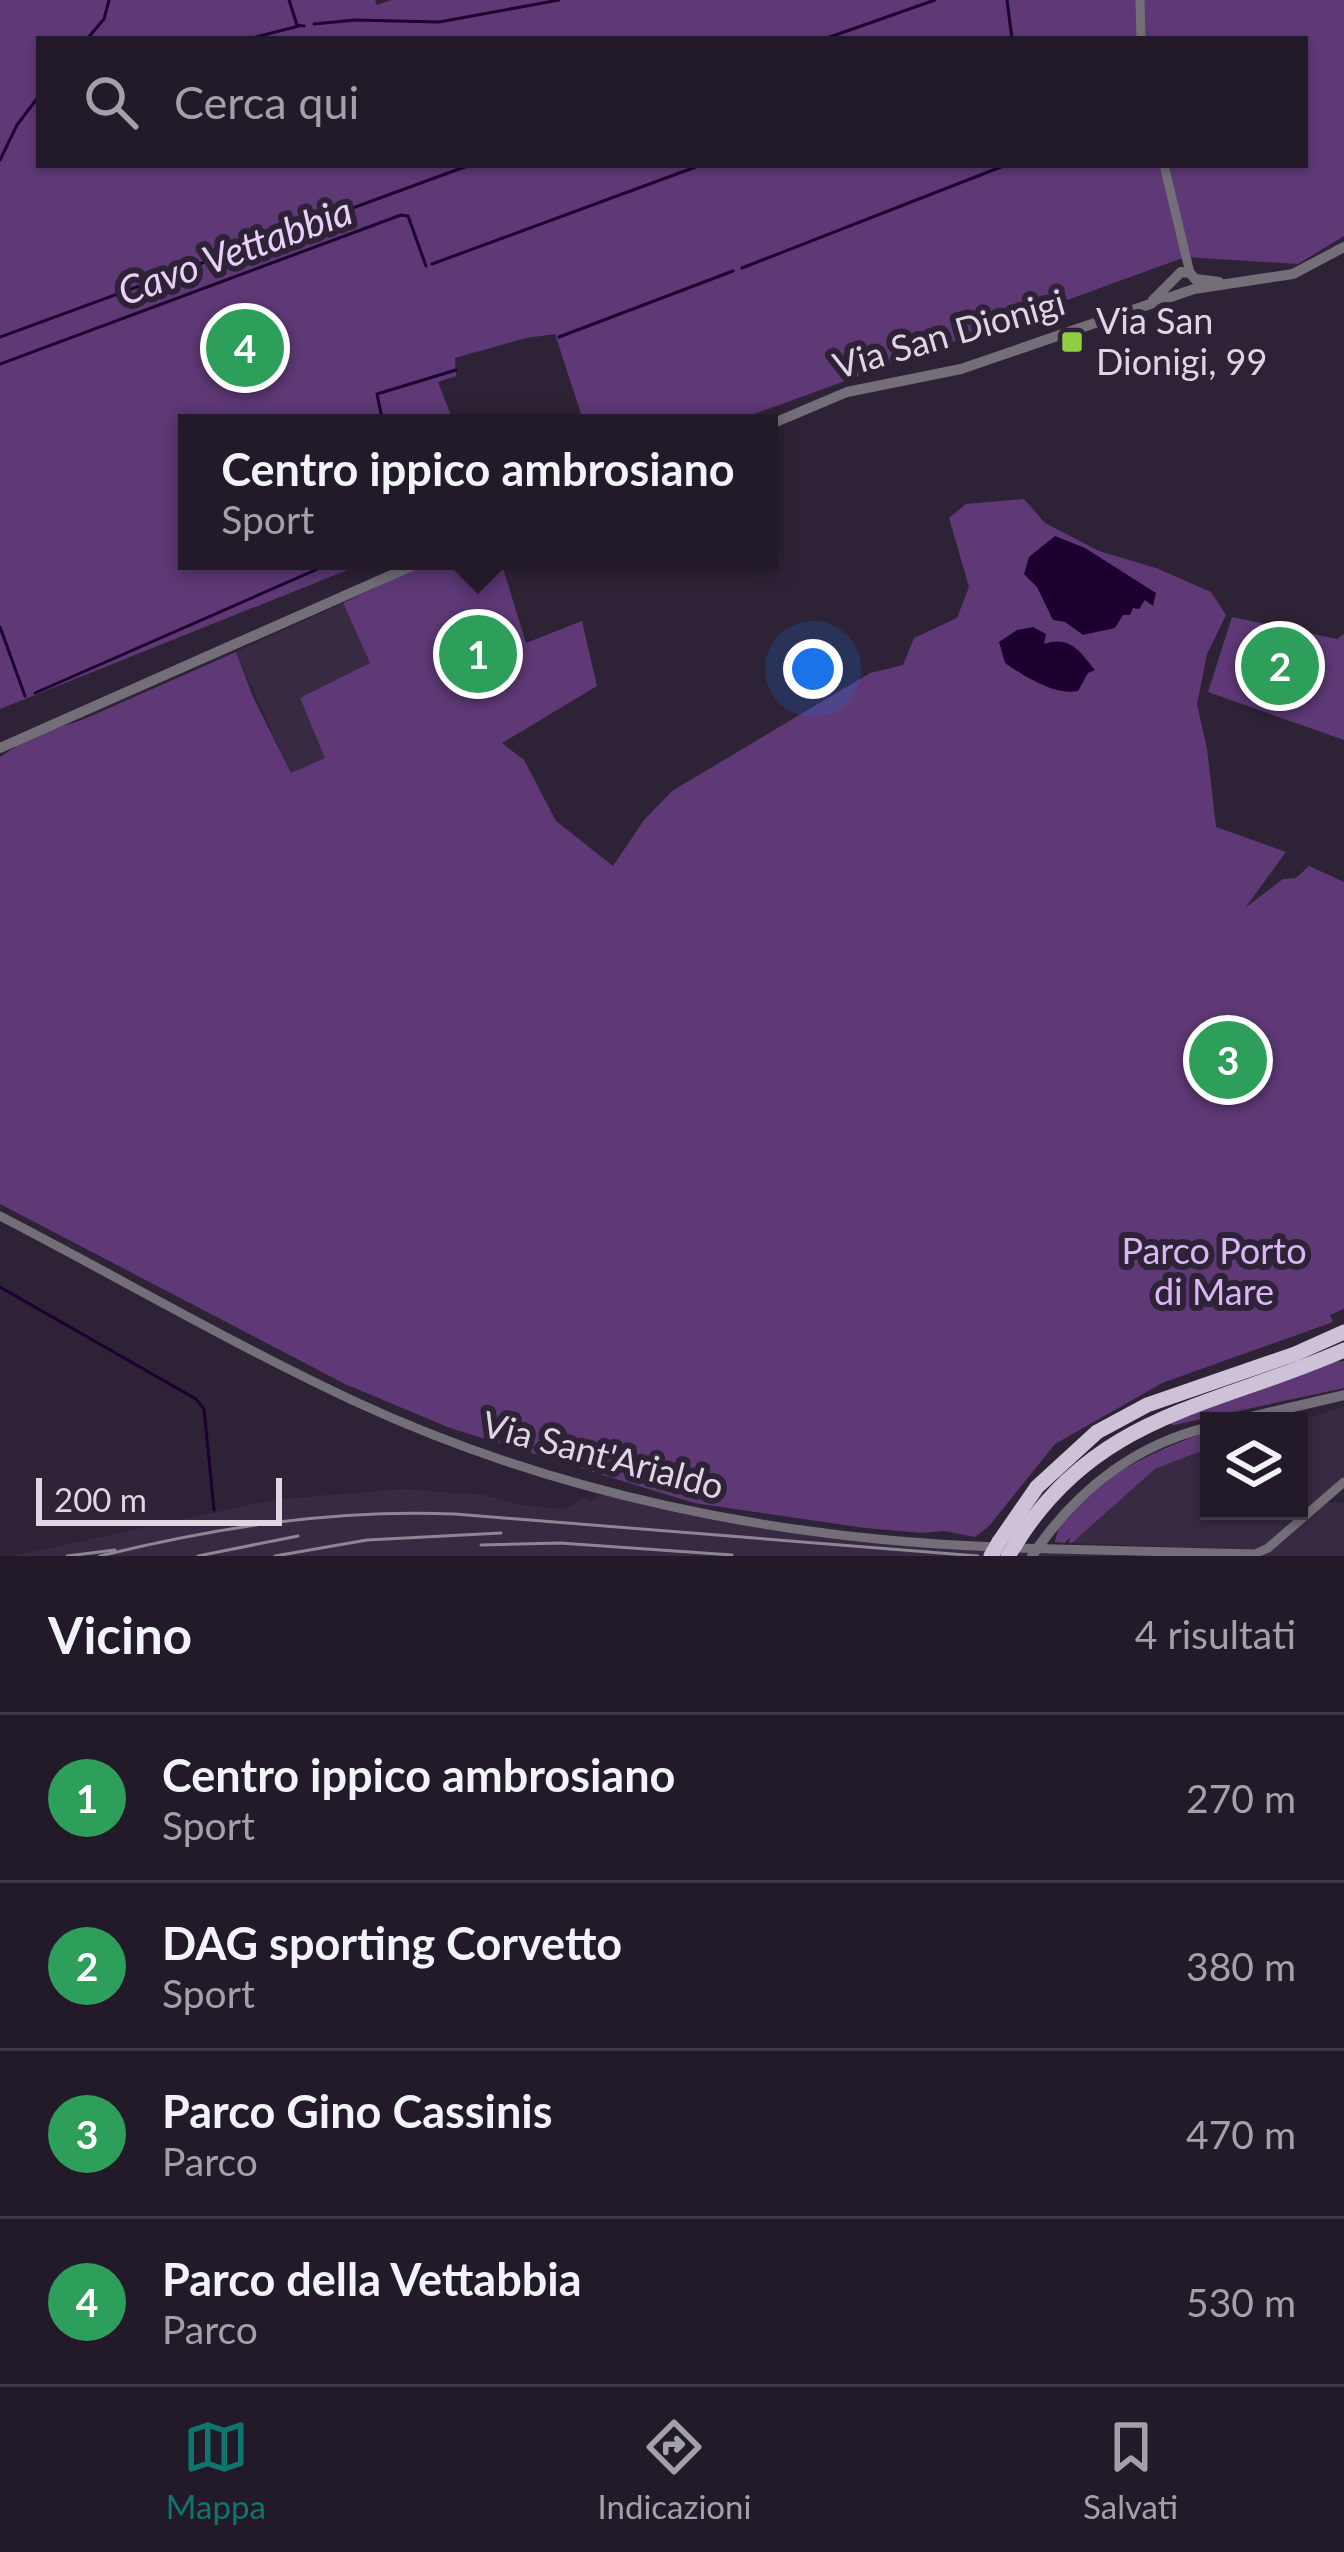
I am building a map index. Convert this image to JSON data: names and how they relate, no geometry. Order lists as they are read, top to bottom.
{
  "streets": {
    "street": ["Via San Dionigi", "Via Sant'Arialdo"]
  },
  "water": ["Cavo Vettabbia"],
  "parks": ["Parco Porto di Mare"],
  "places": {
    "transit": ["Via San Dionigi, 99"]
  },
  "scale_bar": "200 m",
  "page": {
    "search": "Cerca qui",
    "pins": [
      "4",
      "1",
      "2",
      "3"
    ],
    "popup": ["Centro ippico ambrosiano", "Sport"],
    "scale": "200 m",
    "heading": ["Vicino", "4 risultati"],
    "list": [
      {
        "mark": "1",
        "name": "Centro ippico ambrosiano",
        "note": "Sport",
        "value": "270 m"
      },
      {
        "mark": "2",
        "name": "DAG sporting Corvetto",
        "note": "Sport",
        "value": "380 m"
      },
      {
        "mark": "3",
        "name": "Parco Gino Cassinis",
        "note": "Parco",
        "value": "470 m"
      },
      {
        "mark": "4",
        "name": "Parco della Vettabbia",
        "note": "Parco",
        "value": "530 m"
      }
    ],
    "nav": ["Mappa", "Indicazioni", "Salvati"]
  }
}
